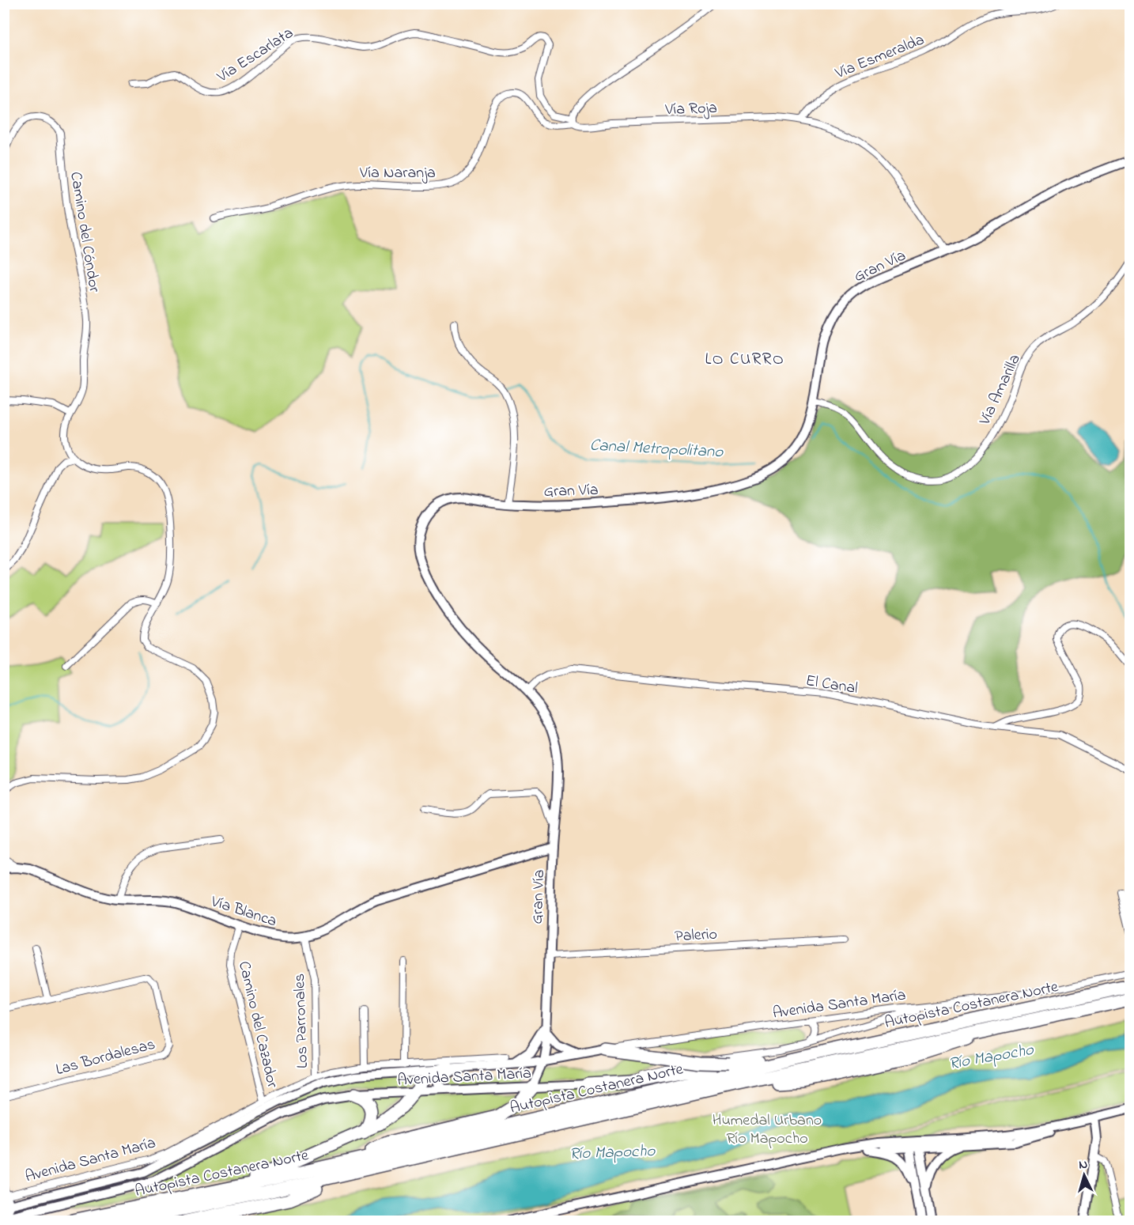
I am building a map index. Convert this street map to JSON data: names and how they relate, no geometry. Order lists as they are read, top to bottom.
{
  "streets": {
    "highway": ["Autopista Costanera Norte"],
    "main road": ["Gran Vía", "Vía Blanca", "Avenida Santa María"],
    "street": [
      "Vía Escarlata",
      "Vía Esmeralda",
      "Vía Roja",
      "Vía Naranja",
      "Camino del Cóndor",
      "Vía Amarilla",
      "El Canal",
      "Palerio",
      "Los Parronales",
      "Camino del Cazador",
      "Las Bordalesas"
    ]
  },
  "crossings": [
    ["Vía Escarlata", "Vía Roja"],
    ["Vía Escarlata", "Vía Naranja"],
    ["Vía Esmeralda", "Vía Roja"],
    ["Vía Roja", "Vía Naranja"],
    ["Vía Roja", "Gran Vía"],
    ["Gran Vía", "Vía Amarilla"],
    ["Gran Vía", "El Canal"],
    ["Gran Vía", "Vía Blanca"],
    ["Gran Vía", "Palerio"],
    ["Gran Vía", "Avenida Santa María"],
    ["Vía Blanca", "Los Parronales"],
    ["Vía Blanca", "Camino del Cazador"],
    ["Avenida Santa María", "Los Parronales"],
    ["Avenida Santa María", "Camino del Cazador"]
  ],
  "districts": ["LO CURRO"],
  "water": ["Canal Metropolitano", "Río Mapocho"],
  "parks": ["Humedal Urbano Río Mapocho"],
  "north": "top"
}
